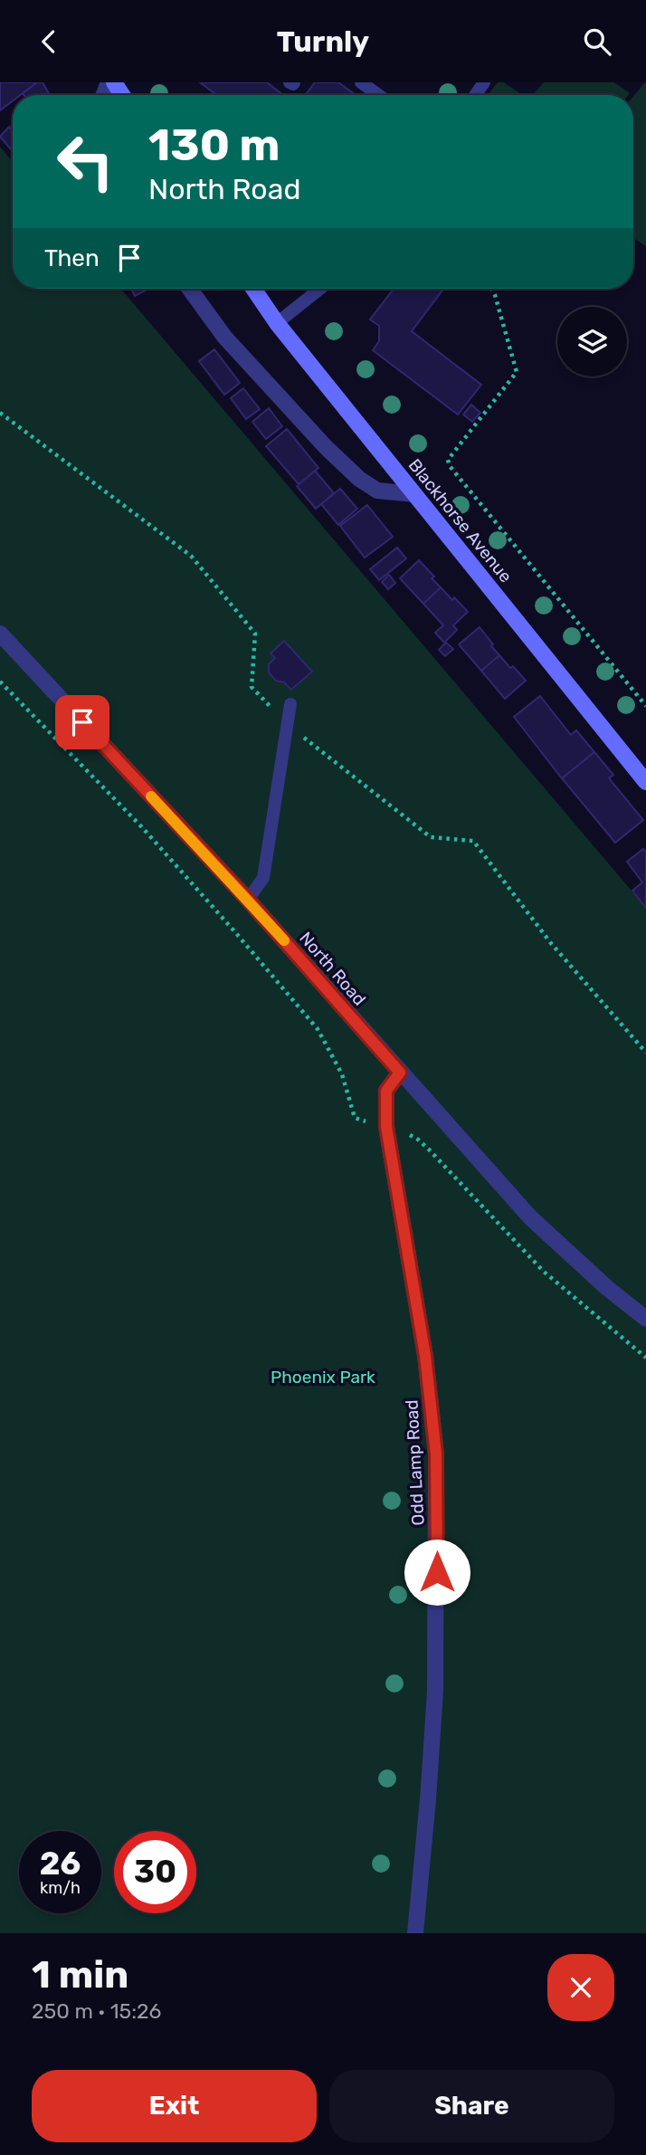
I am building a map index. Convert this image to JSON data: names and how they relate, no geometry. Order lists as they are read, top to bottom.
{
  "streets": {
    "main road": ["Blackhorse Avenue"],
    "street": ["North Road", "Odd Lamp Road"]
  },
  "crossings": [
    ["North Road", "Odd Lamp Road"]
  ],
  "parks": ["Phoenix Park"],
  "page": {
    "header": "Turnly",
    "turn": ["130 m", "North Road"],
    "then": "Then",
    "speed": "26 km/h",
    "limit": "30",
    "heading": ["1 min", "250 m · 15:26"],
    "buttons": ["Exit", "Share"]
  }
}
